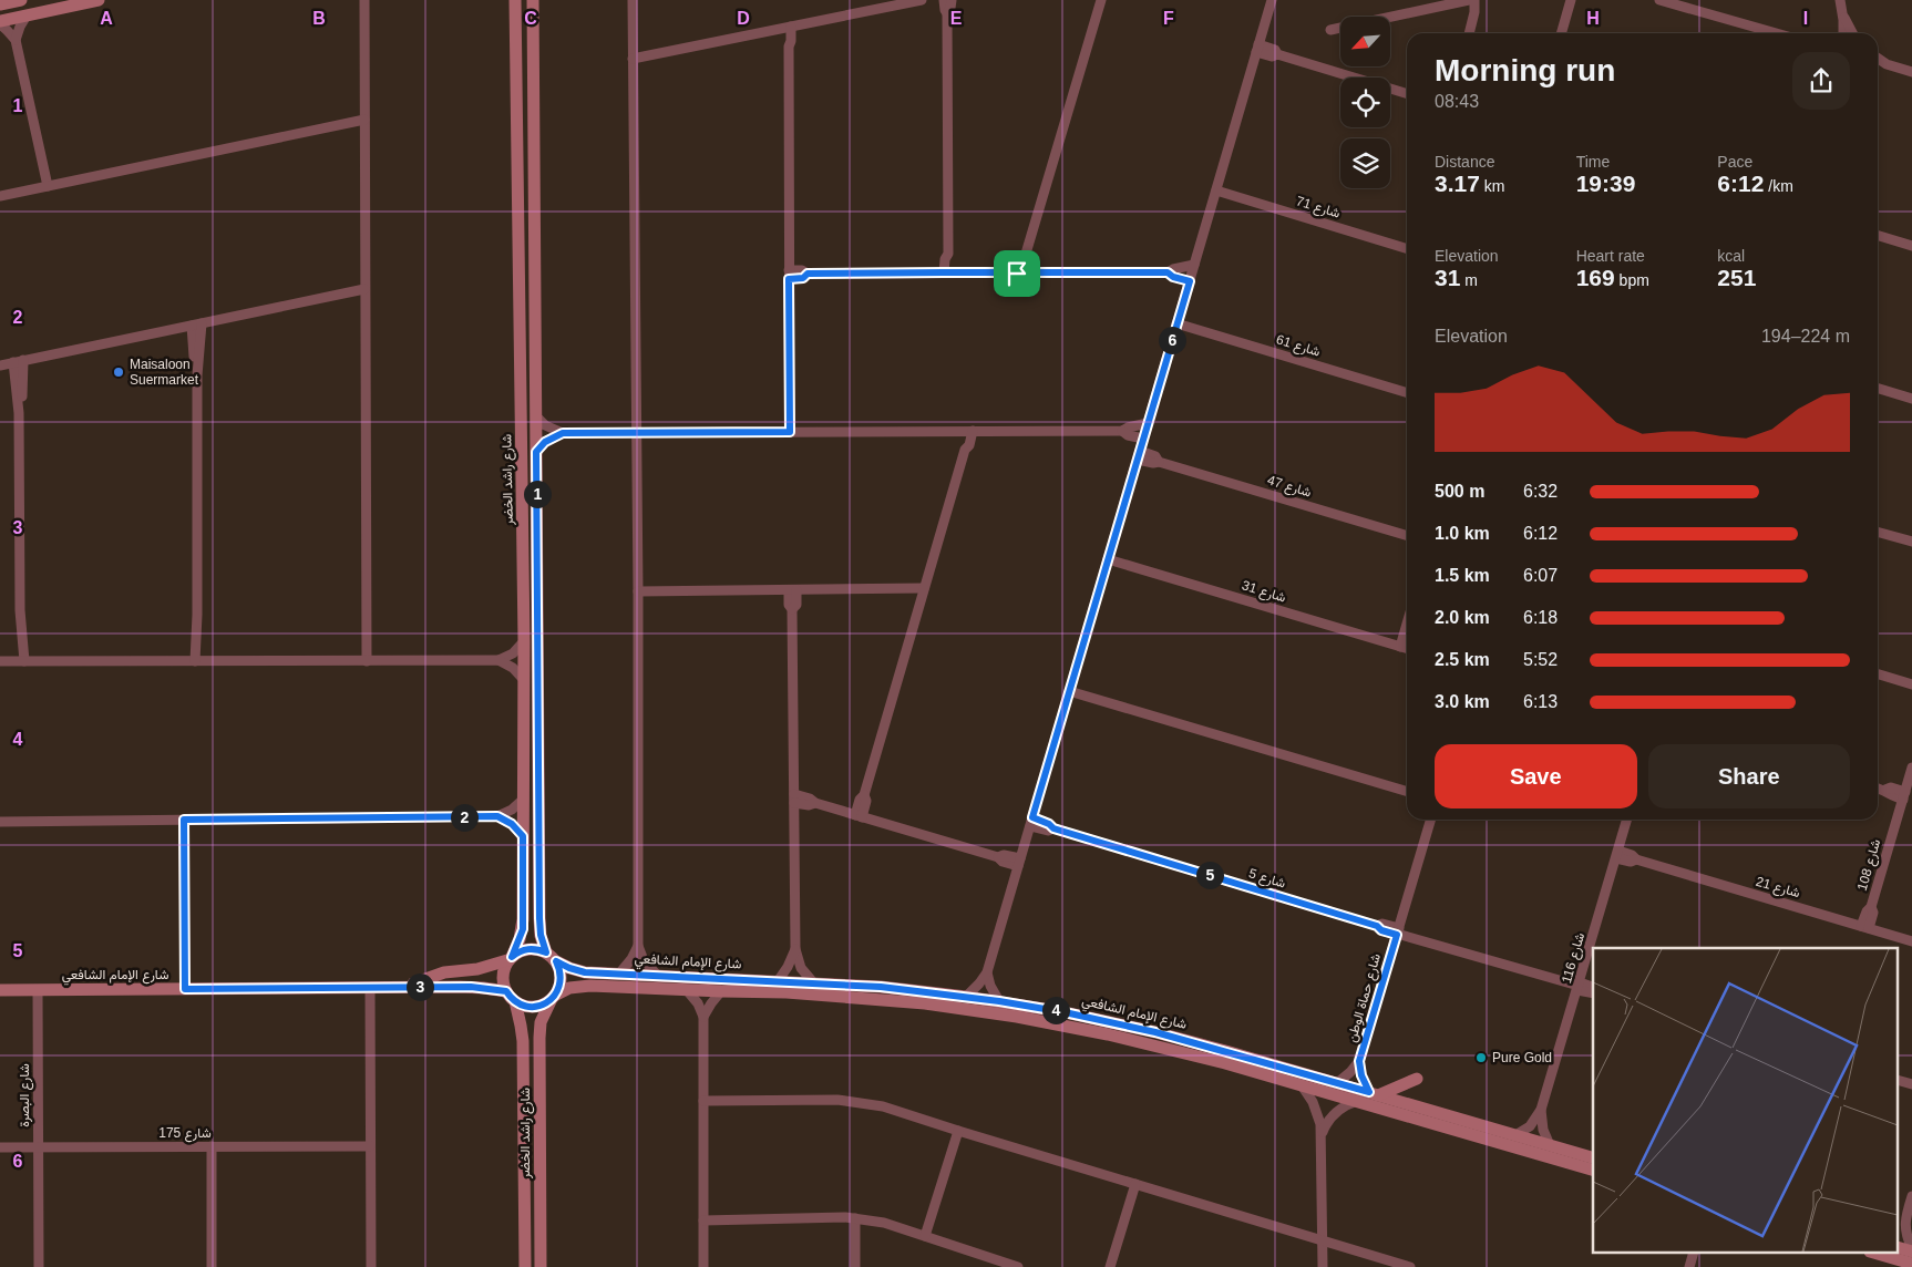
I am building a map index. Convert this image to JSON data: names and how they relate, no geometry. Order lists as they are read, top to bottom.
{
  "streets": {
    "street": [
      "شارع 71",
      "شارع 61",
      "شارع راشد الخضر",
      "شارع 47",
      "شارع 31",
      "شارع 108",
      "شارع 5",
      "شارع 21",
      "شارع 116",
      "شارع الإمام الشافعي",
      "شارع حماة الوطن",
      "شارع البصرة",
      "شارع 175"
    ]
  },
  "crossings": [
    ["شارع راشد الخضر", "شارع الإمام الشافعي"],
    ["شارع 108", "شارع 21"],
    ["شارع 5", "شارع 116"],
    ["شارع 5", "شارع حماة الوطن"],
    ["شارع 21", "شارع 116"],
    ["شارع 116", "شارع الإمام الشافعي"],
    ["شارع الإمام الشافعي", "شارع حماة الوطن"],
    ["شارع الإمام الشافعي", "شارع البصرة"],
    ["شارع البصرة", "شارع 175"]
  ],
  "places": ["Maisaloon Suermarket", "Pure Gold"],
  "north": "bottom left",
  "page": {
    "heading": ["Morning run", "08:43"],
    "stats": [
      ["Distance", "3.17 km"],
      ["Time", "19:39"],
      ["Pace", "6:12 /km"],
      ["Elevation", "31 m"],
      ["Heart rate", "169 bpm"],
      ["kcal", "251"]
    ],
    "chart": ["Elevation", "194–224 m"],
    "pins": [
      "6",
      "1",
      "2",
      "5",
      "3",
      "4"
    ],
    "list": [
      {
        "name": "500 m",
        "note": "6:32"
      },
      {
        "name": "1.0 km",
        "note": "6:12"
      },
      {
        "name": "1.5 km",
        "note": "6:07"
      },
      {
        "name": "2.0 km",
        "note": "6:18"
      },
      {
        "name": "2.5 km",
        "note": "5:52"
      },
      {
        "name": "3.0 km",
        "note": "6:13"
      }
    ],
    "buttons": ["Save", "Share"]
  },
  "grid": {
    "columns": [
      "A",
      "B",
      "C",
      "D",
      "E",
      "F",
      "H",
      "I"
    ],
    "rows": [
      "1",
      "2",
      "3",
      "4",
      "5",
      "6"
    ]
  }
}
